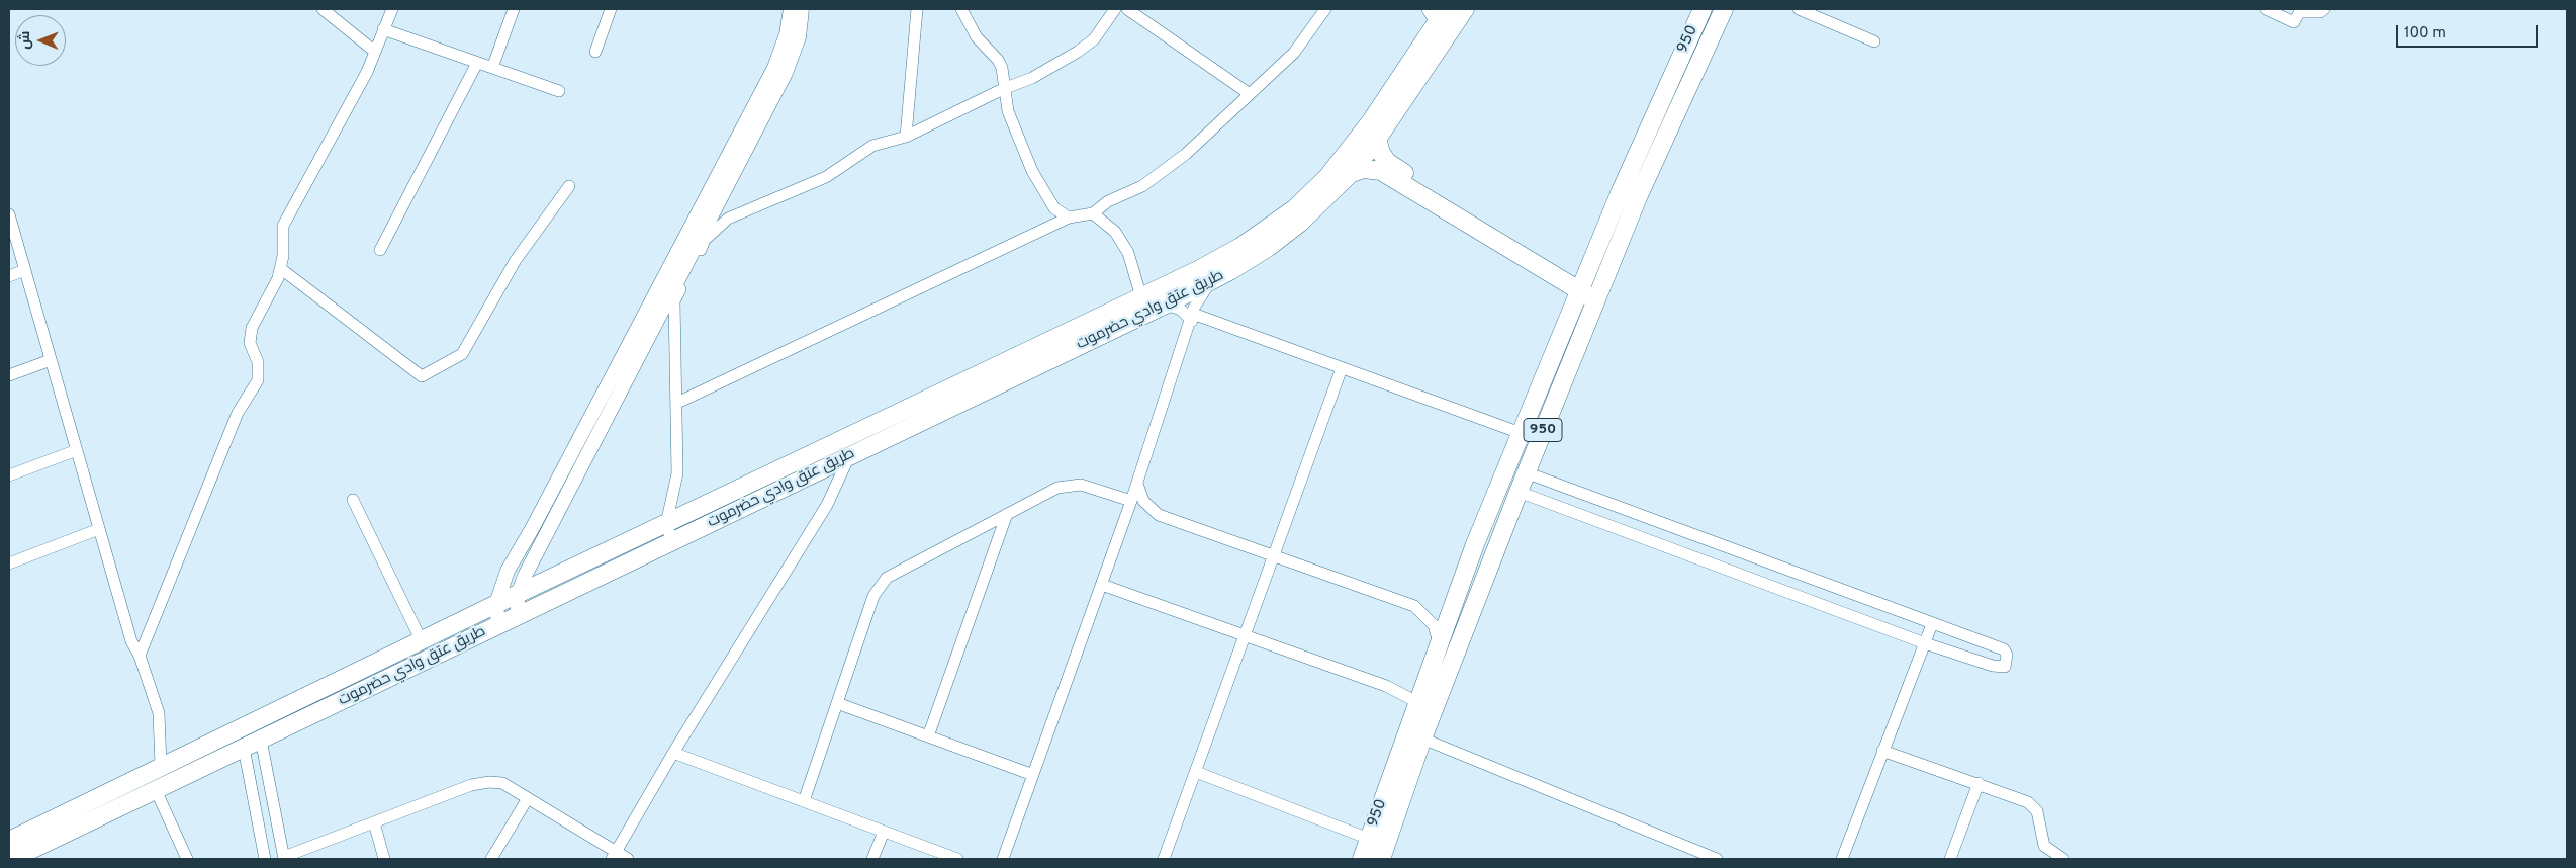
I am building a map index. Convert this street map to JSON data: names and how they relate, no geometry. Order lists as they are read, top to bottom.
{
  "streets": {
    "main road": ["950", "طريق عتق وادي حضرموت"]
  },
  "scale_bar": "100 m",
  "north": "left"
}
